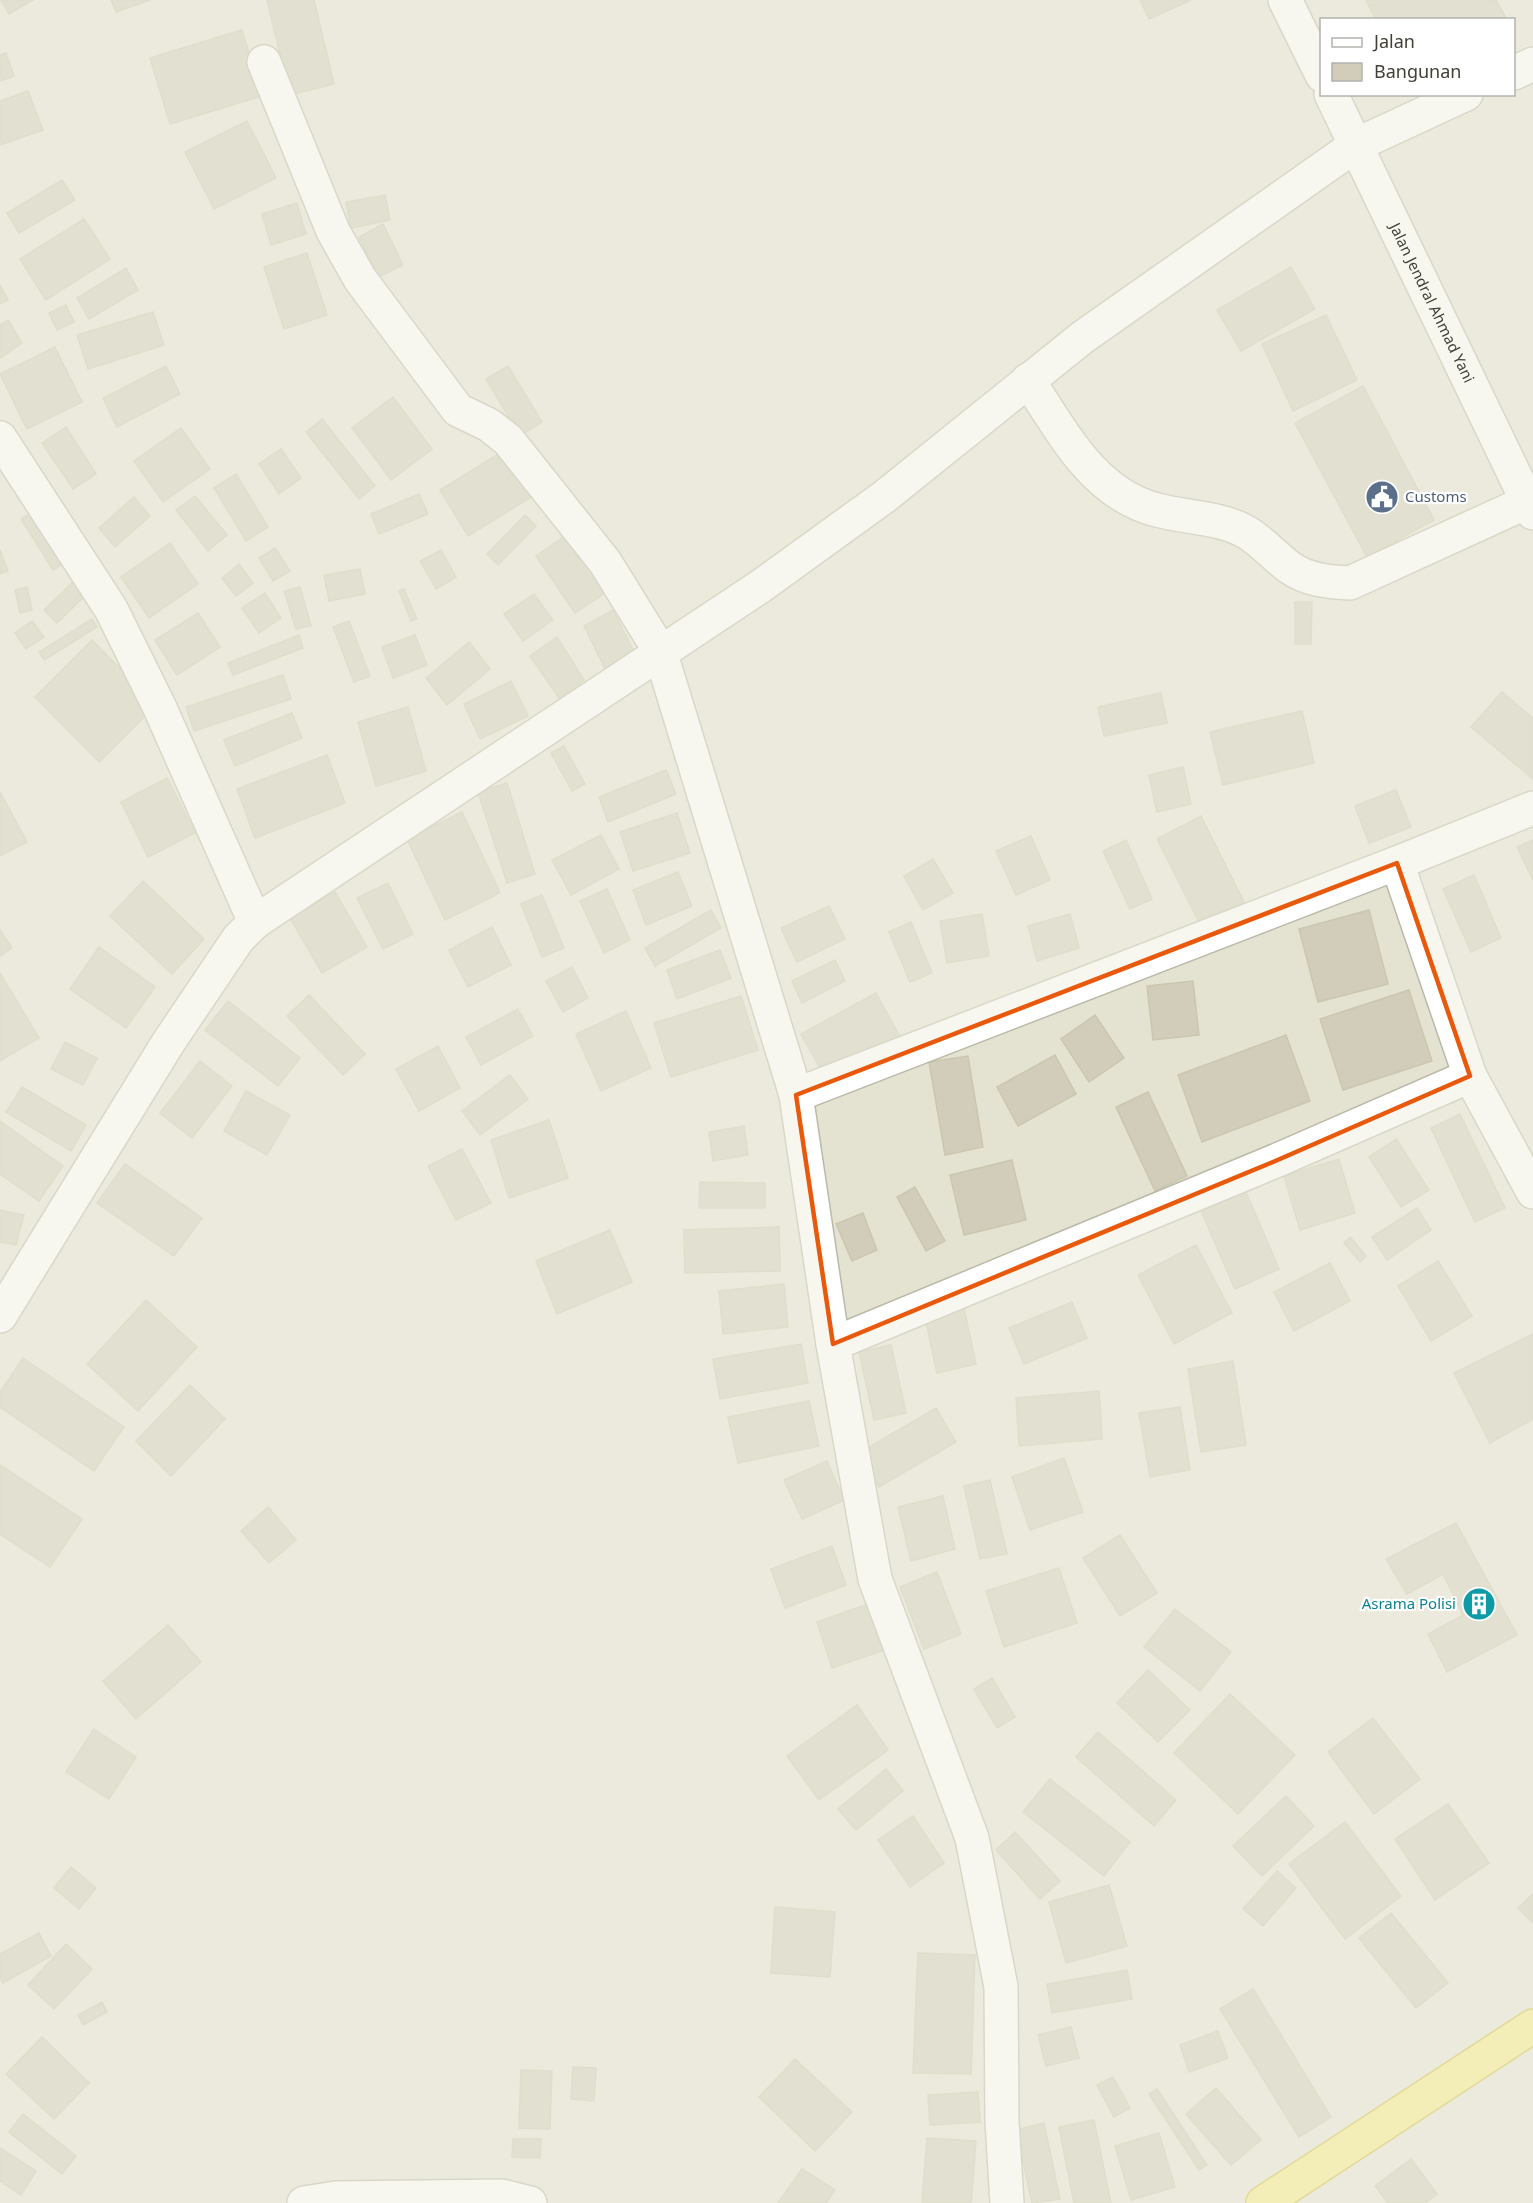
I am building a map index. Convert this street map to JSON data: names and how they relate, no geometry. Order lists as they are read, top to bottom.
{
  "streets": {
    "street": ["Jalan Jendral Ahmad Yani"]
  },
  "places": {
    "public building": ["Customs"],
    "building": ["Asrama Polisi"]
  },
  "legend": ["Jalan", "Bangunan"]
}
